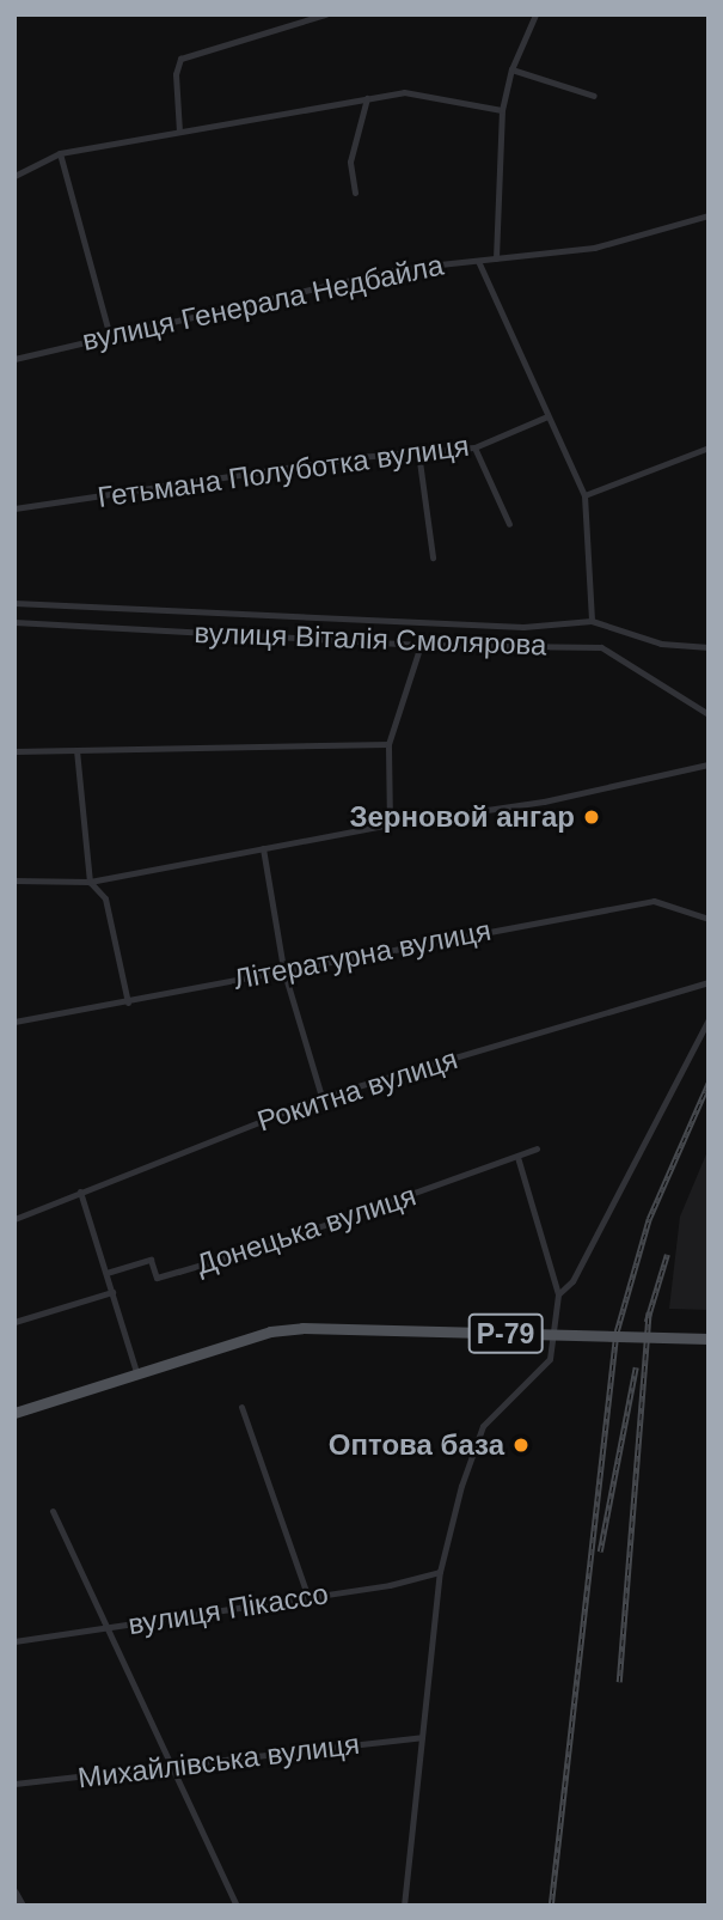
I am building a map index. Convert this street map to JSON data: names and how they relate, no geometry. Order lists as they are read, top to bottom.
{
  "streets": {
    "main road": ["Р-79"],
    "street": [
      "вулиця Генерала Недбайла",
      "Гетьмана Полуботка вулиця",
      "вулиця Віталія Смолярова",
      "Літературна вулиця",
      "Рокитна вулиця",
      "Донецька вулиця",
      "вулиця Пікассо",
      "Михайлівська вулиця"
    ]
  },
  "places": ["Зерновой ангар", "Оптова база"]
}
